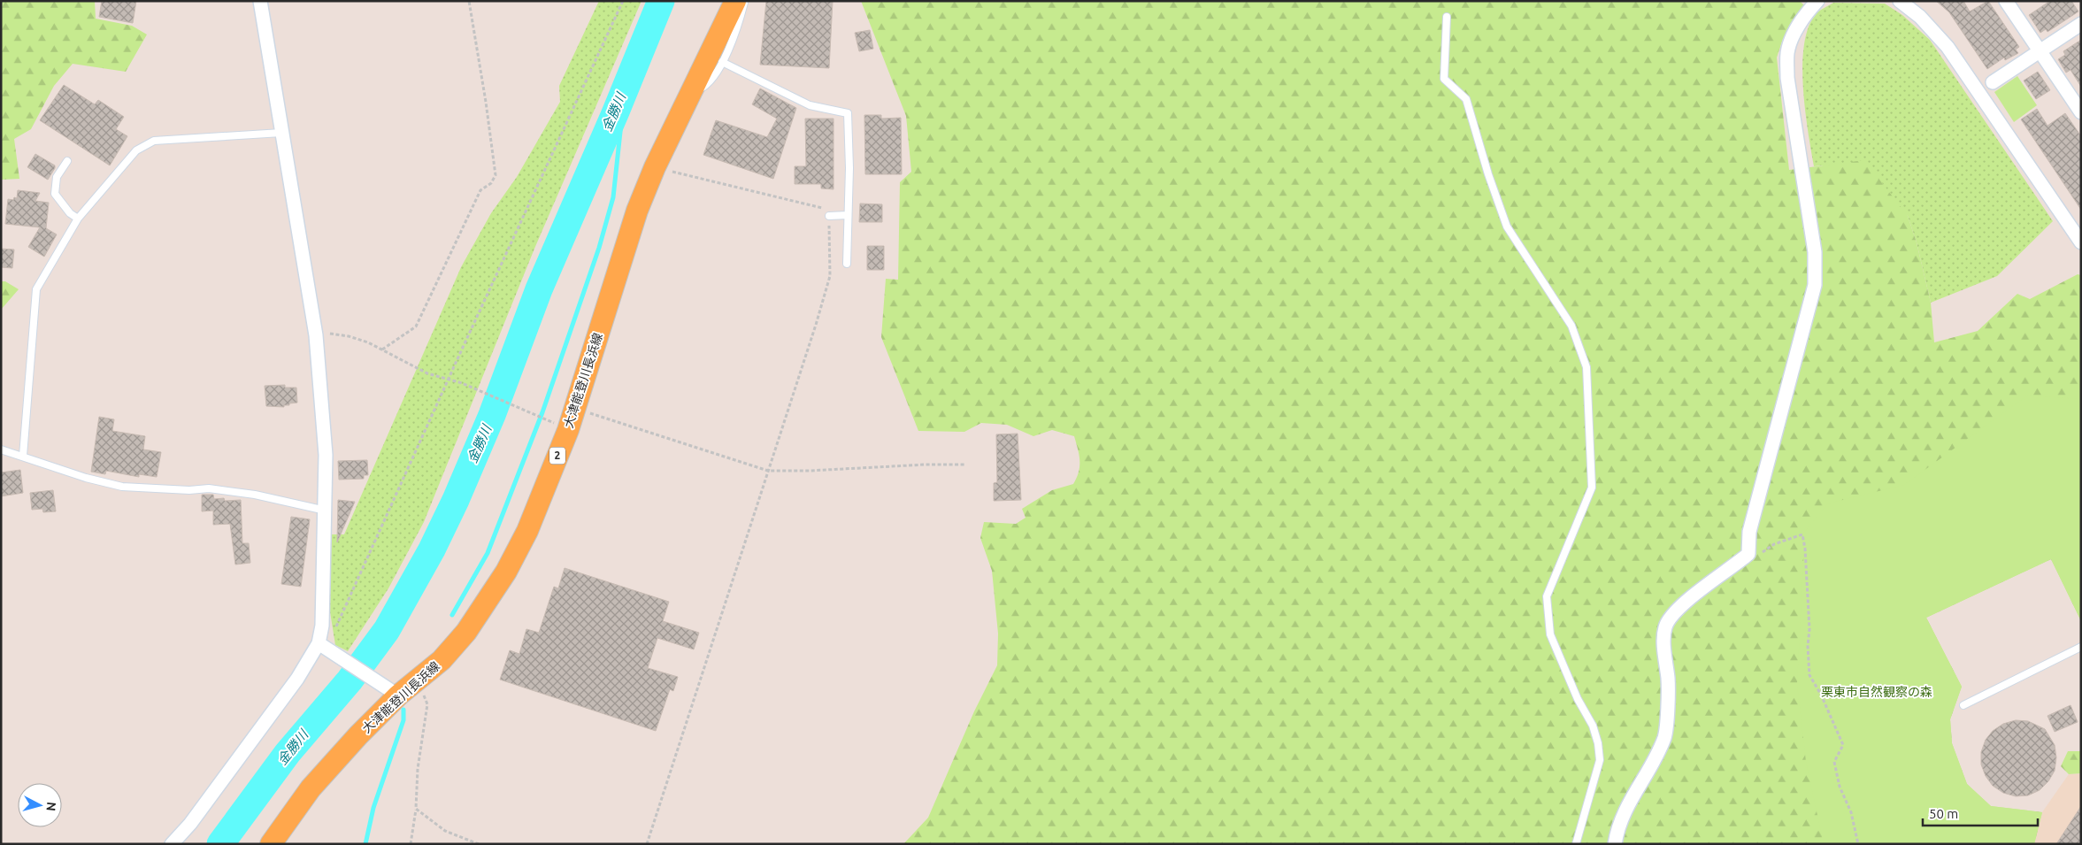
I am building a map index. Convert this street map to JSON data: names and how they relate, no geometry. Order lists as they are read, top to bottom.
{
  "streets": {
    "main road": ["大津能登川長浜線", "2"]
  },
  "water": ["金勝川"],
  "parks": ["栗東市自然観察の森"],
  "scale_bar": "50 m",
  "north": "right"
}
